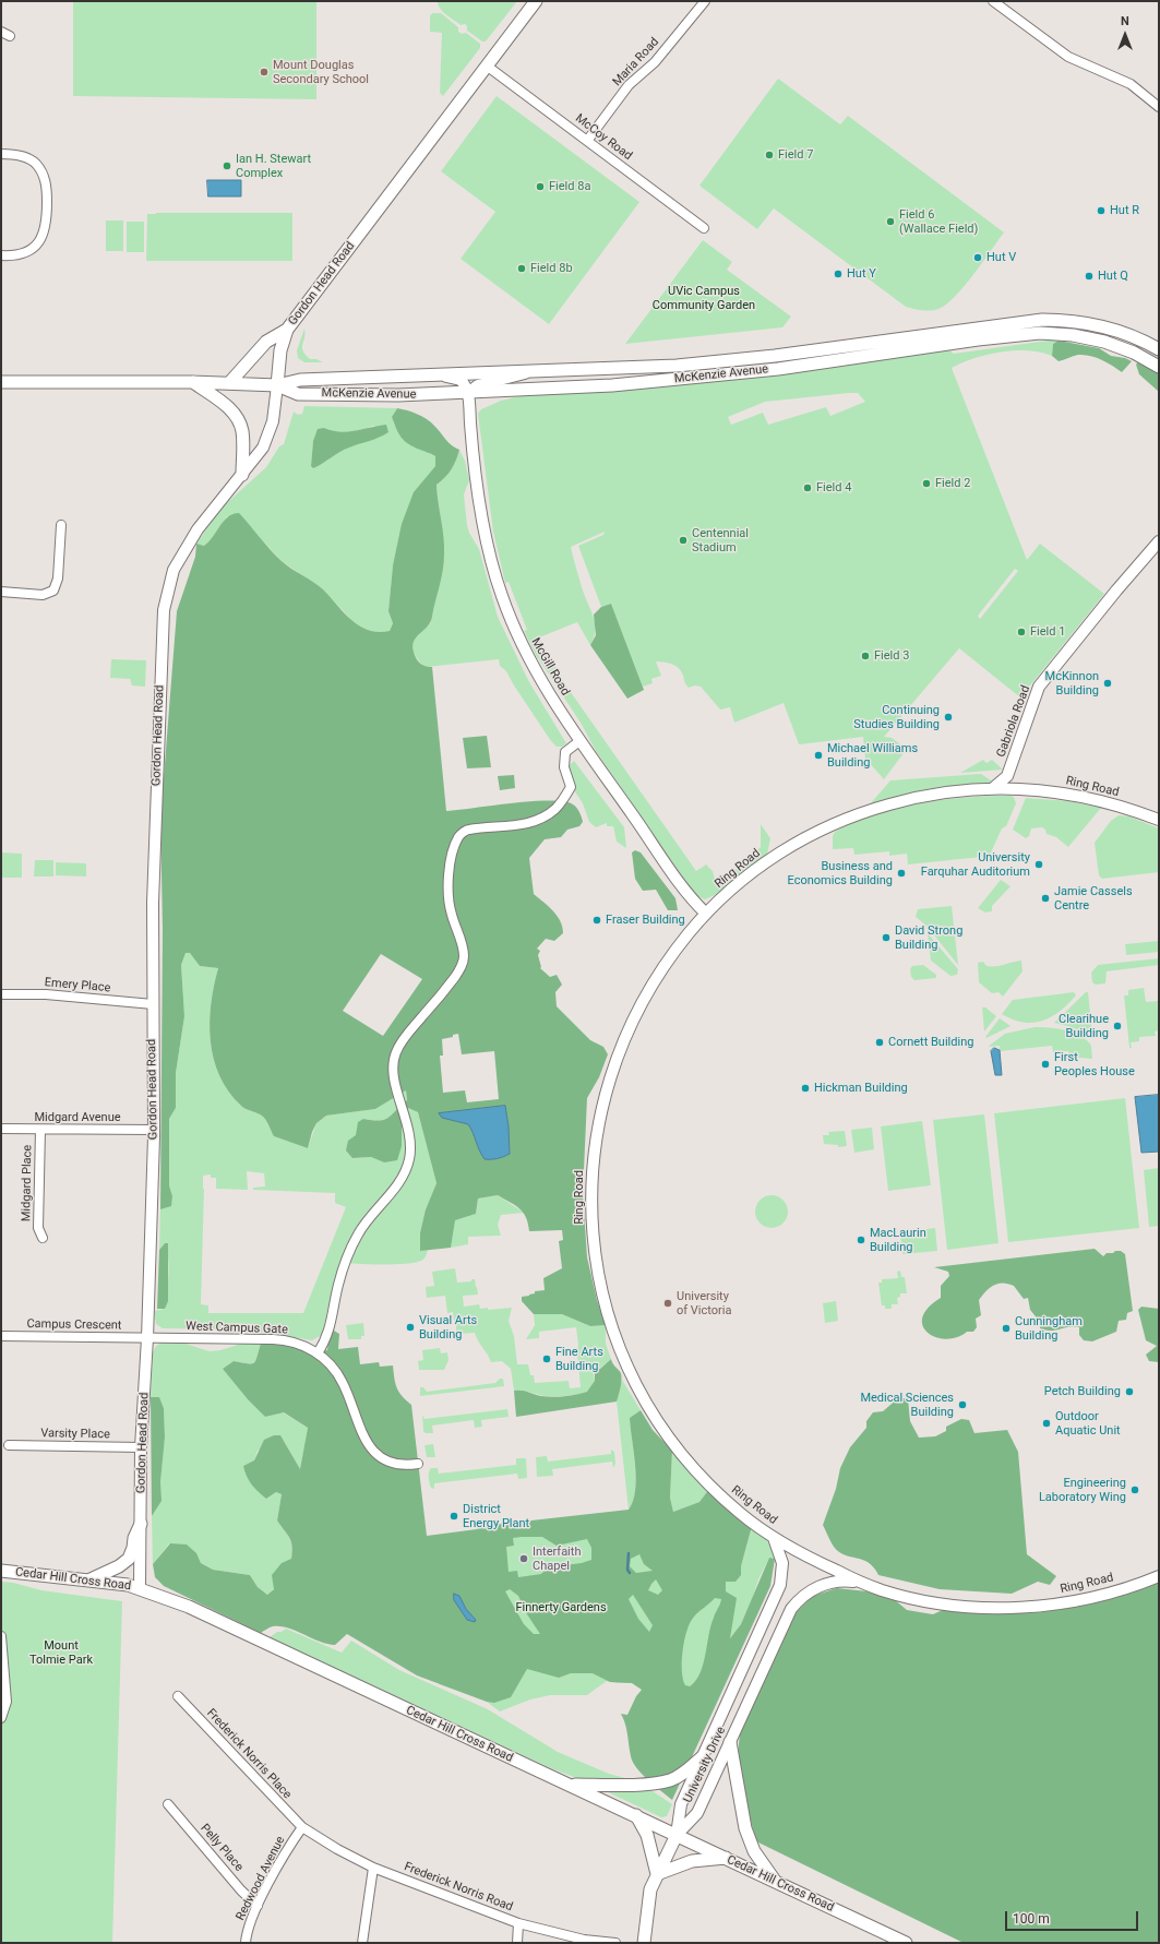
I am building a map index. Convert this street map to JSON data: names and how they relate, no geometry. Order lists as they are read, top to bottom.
{
  "streets": {
    "main road": ["Gordon Head Road", "McKenzie Avenue", "Cedar Hill Cross Road"],
    "street": [
      "Maria Road",
      "McCoy Road",
      "McGill Road",
      "Gabriola Road",
      "Ring Road",
      "Emery Place",
      "Midgard Avenue",
      "Midgard Place",
      "Campus Crescent",
      "West Campus Gate",
      "Varsity Place",
      "Frederick Norris Place",
      "University Drive",
      "Pelly Place",
      "Redwood Avenue",
      "Frederick Norris Road"
    ]
  },
  "crossings": [
    ["Maria Road", "McCoy Road"],
    ["McCoy Road", "Gordon Head Road"],
    ["Gordon Head Road", "McKenzie Avenue"],
    ["Gordon Head Road", "Emery Place"],
    ["Gordon Head Road", "Midgard Avenue"],
    ["Gordon Head Road", "Campus Crescent"],
    ["Gordon Head Road", "West Campus Gate"],
    ["Gordon Head Road", "Varsity Place"],
    ["Gordon Head Road", "Cedar Hill Cross Road"],
    ["McKenzie Avenue", "McGill Road"],
    ["McGill Road", "Ring Road"],
    ["Gabriola Road", "Ring Road"],
    ["Ring Road", "University Drive"],
    ["Midgard Avenue", "Midgard Place"],
    ["Campus Crescent", "West Campus Gate"],
    ["Cedar Hill Cross Road", "University Drive"],
    ["Frederick Norris Place", "Redwood Avenue"],
    ["Frederick Norris Place", "Frederick Norris Road"],
    ["Pelly Place", "Redwood Avenue"],
    ["Redwood Avenue", "Frederick Norris Road"]
  ],
  "parks": ["UVic Campus Community Garden", "Finnerty Gardens", "Mount Tolmie Park"],
  "places": [
    "Mount Douglas Secondary School",
    "Field 7",
    "Ian H. Stewart Complex",
    "Field 8a",
    "Hut R",
    "Field 6 (Wallace Field)",
    "Hut V",
    "Field 8b",
    "Hut Y",
    "Hut Q",
    "Field 2",
    "Field 4",
    "Centennial Stadium",
    "Field 1",
    "Field 3",
    "McKinnon Building",
    "Continuing Studies Building",
    "Michael Williams Building",
    "University Farquhar Auditorium",
    "Business and Economics Building",
    "Jamie Cassels Centre",
    "Fraser Building",
    "David Strong Building",
    "Clearihue Building",
    "Cornett Building",
    "First Peoples House",
    "Hickman Building",
    "MacLaurin Building",
    "University of Victoria",
    "Visual Arts Building",
    "Cunningham Building",
    "Fine Arts Building",
    "Petch Building",
    "Medical Sciences Building",
    "Outdoor Aquatic Unit",
    "Engineering Laboratory Wing",
    "District Energy Plant",
    "Interfaith Chapel"
  ],
  "scale_bar": "100 m",
  "north": "top"
}
